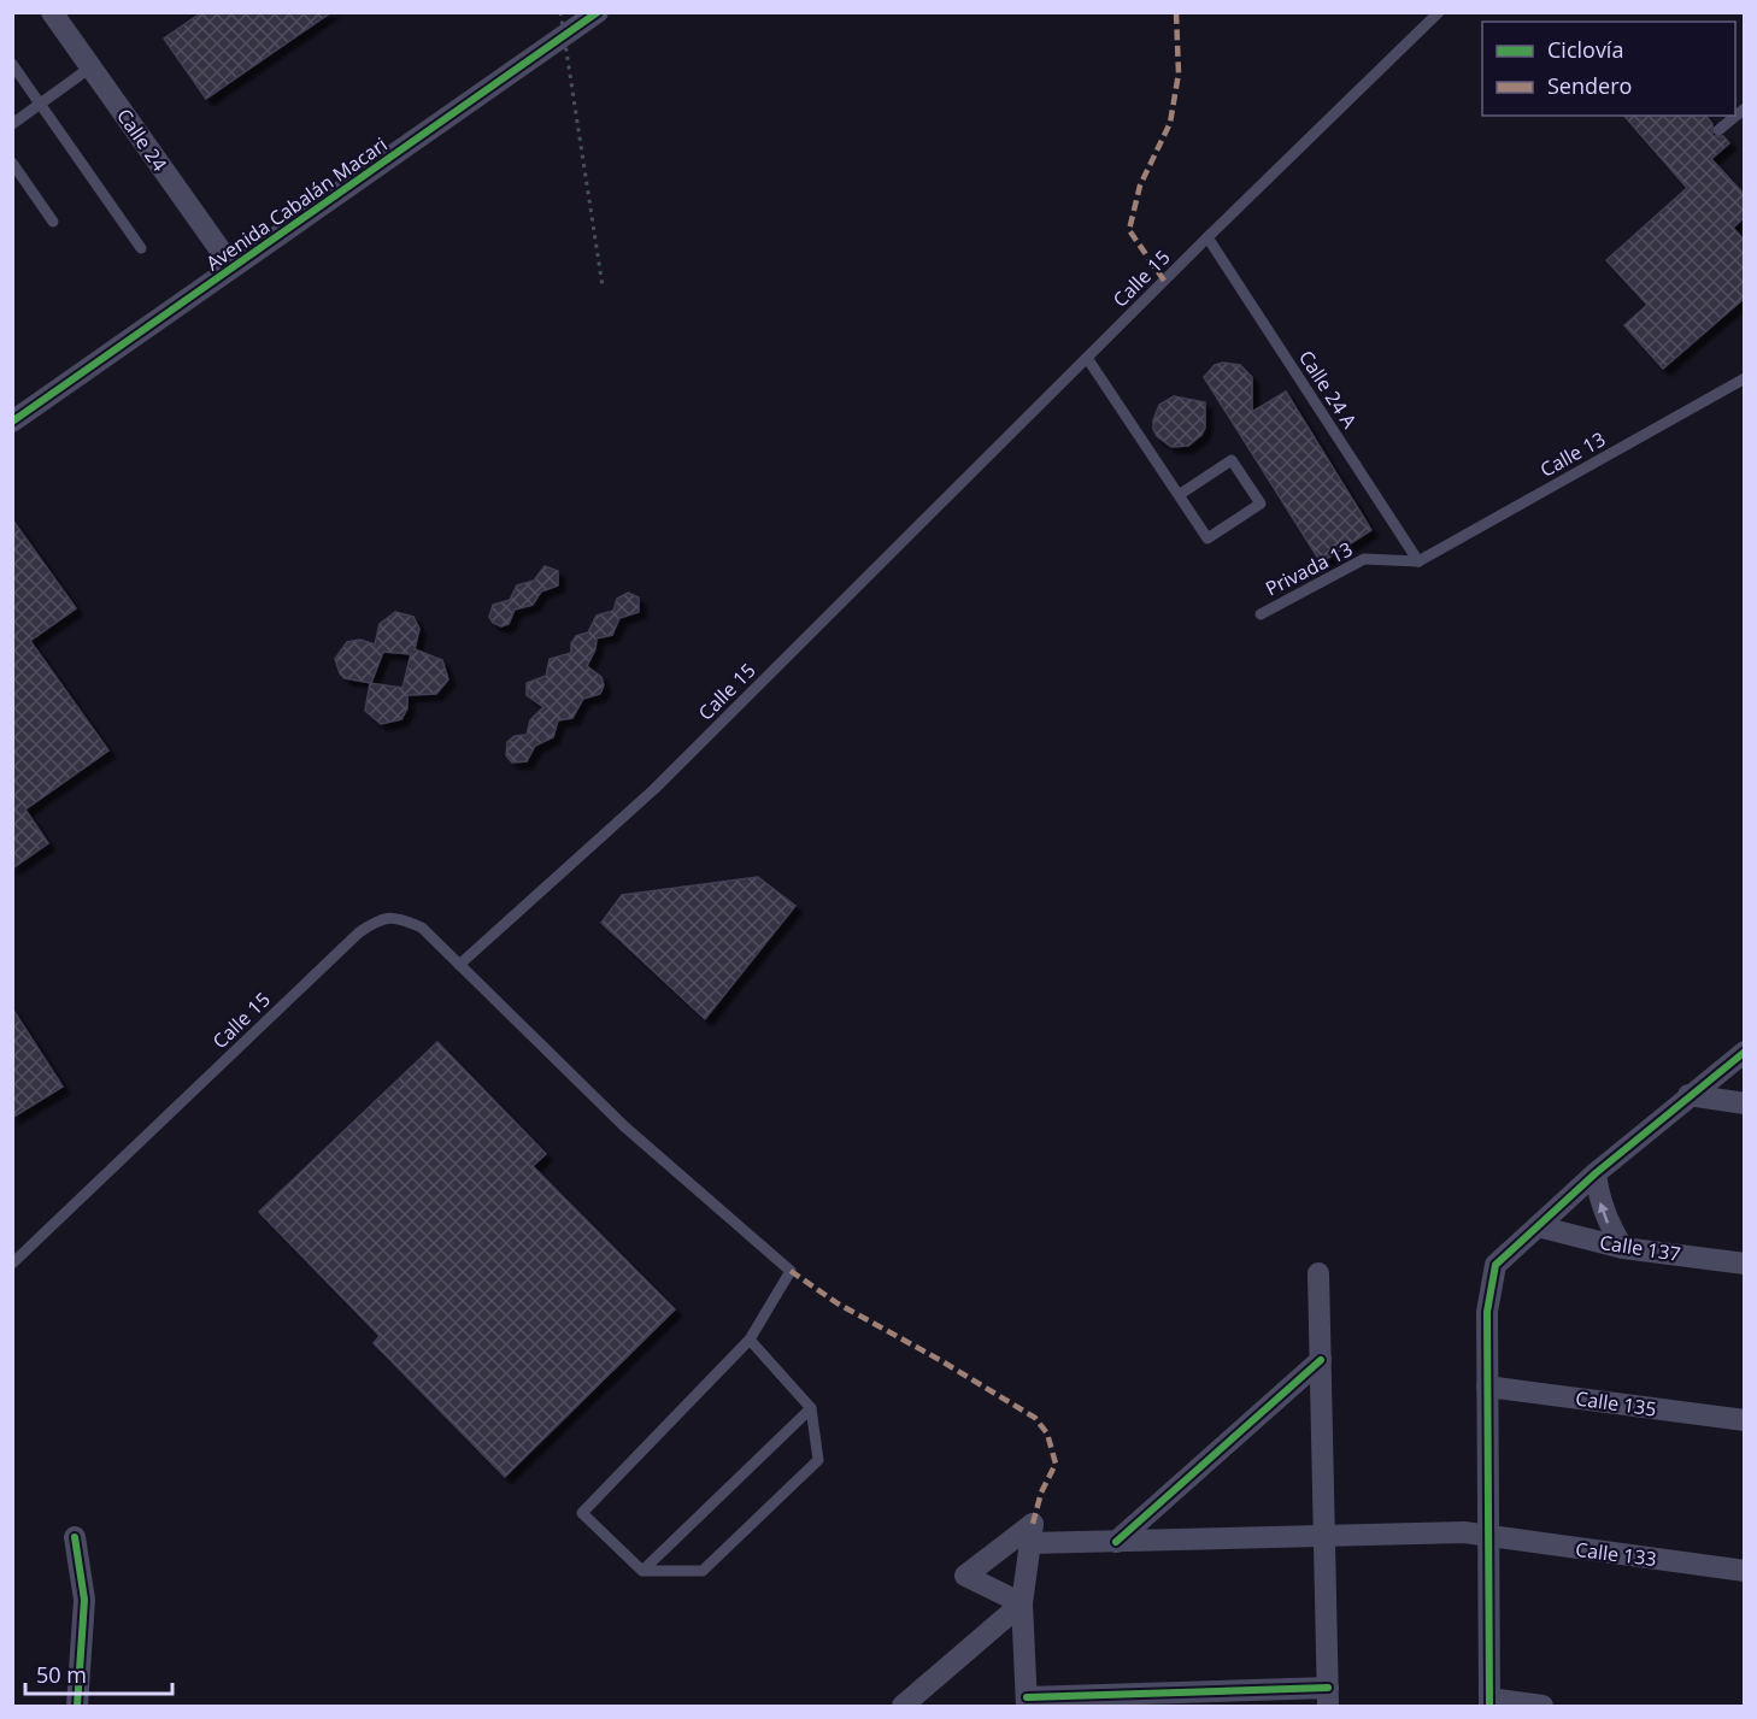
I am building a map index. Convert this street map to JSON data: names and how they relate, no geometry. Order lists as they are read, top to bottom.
{
  "streets": {
    "street": [
      "Calle 24",
      "Avenida Cabalán Macari",
      "Calle 137",
      "Calle 135",
      "Calle 133"
    ],
    "lane": [
      "Calle 15",
      "Calle 24 A",
      "Calle 13",
      "Privada 13"
    ]
  },
  "crossings": [
    ["Calle 24", "Avenida Cabalán Macari"],
    ["Calle 15", "Calle 24 A"],
    ["Calle 24 A", "Calle 13"],
    ["Calle 24 A", "Privada 13"],
    ["Calle 13", "Privada 13"]
  ],
  "legend": ["Ciclovía", "Sendero"],
  "scale_bar": "50 m"
}
